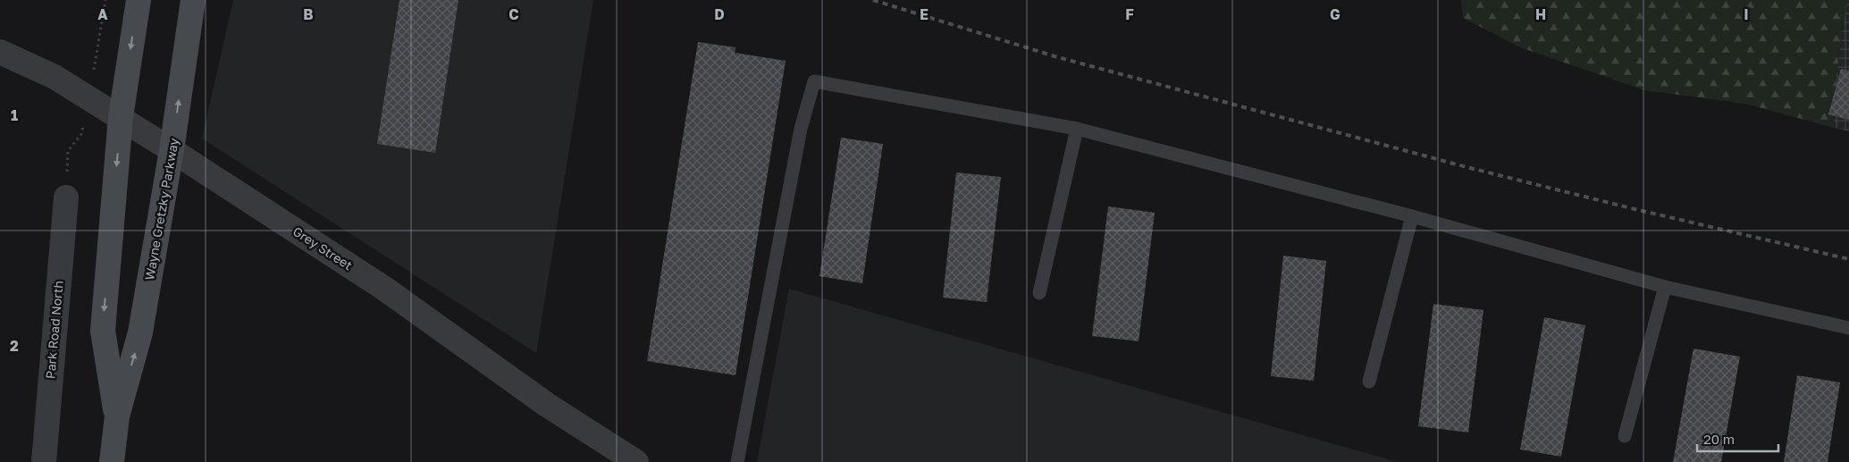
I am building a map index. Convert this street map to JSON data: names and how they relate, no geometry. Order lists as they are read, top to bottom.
{
  "streets": {
    "main road": ["Wayne Gretzky Parkway"],
    "street": ["Grey Street", "Park Road North"]
  },
  "crossings": [
    ["Wayne Gretzky Parkway", "Grey Street"]
  ],
  "scale_bar": "20 m",
  "grid": {
    "columns": [
      "A",
      "B",
      "C",
      "D",
      "E",
      "F",
      "G",
      "H",
      "I"
    ],
    "rows": ["1", "2"]
  }
}
